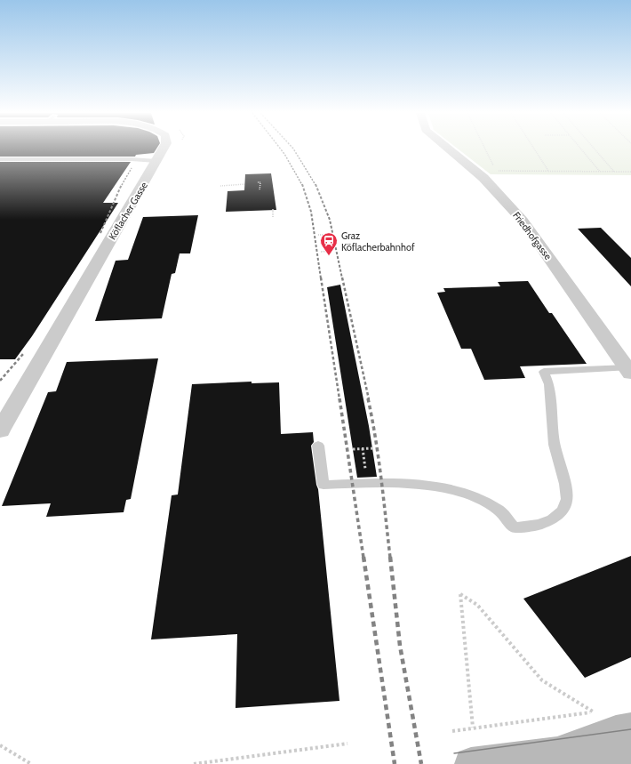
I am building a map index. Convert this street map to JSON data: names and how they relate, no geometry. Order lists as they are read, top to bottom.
{
  "streets": {
    "street": ["Köflacher Gasse", "Friedhofgasse"]
  },
  "places": {
    "station": ["Graz Köflacherbahnhof"]
  }
}
